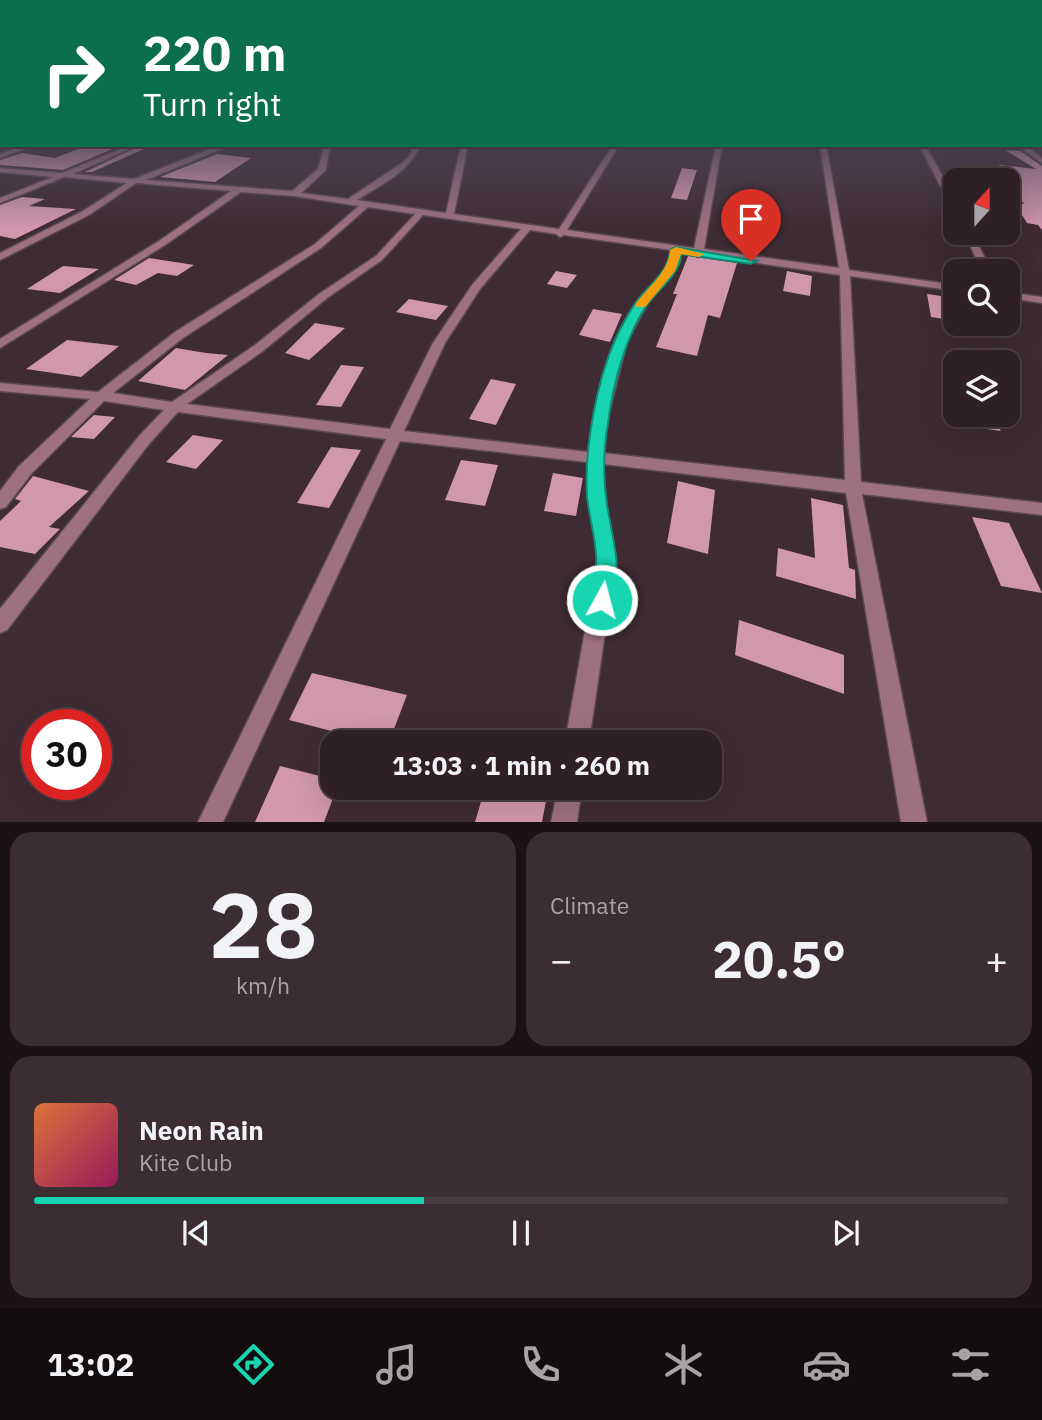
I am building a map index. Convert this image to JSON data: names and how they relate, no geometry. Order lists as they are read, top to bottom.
{
  "north": "top",
  "page": {
    "turn": ["220 m", "Turn right"],
    "limit": "30",
    "trip": "13:03 · 1 min · 260 m",
    "tile": [
      ["28", "km/h"],
      "Climate"
    ],
    "heat": ["−", "20.5°", "+"],
    "song": ["Neon Rain", "Kite Club"],
    "tabs": "13:02"
  }
}
